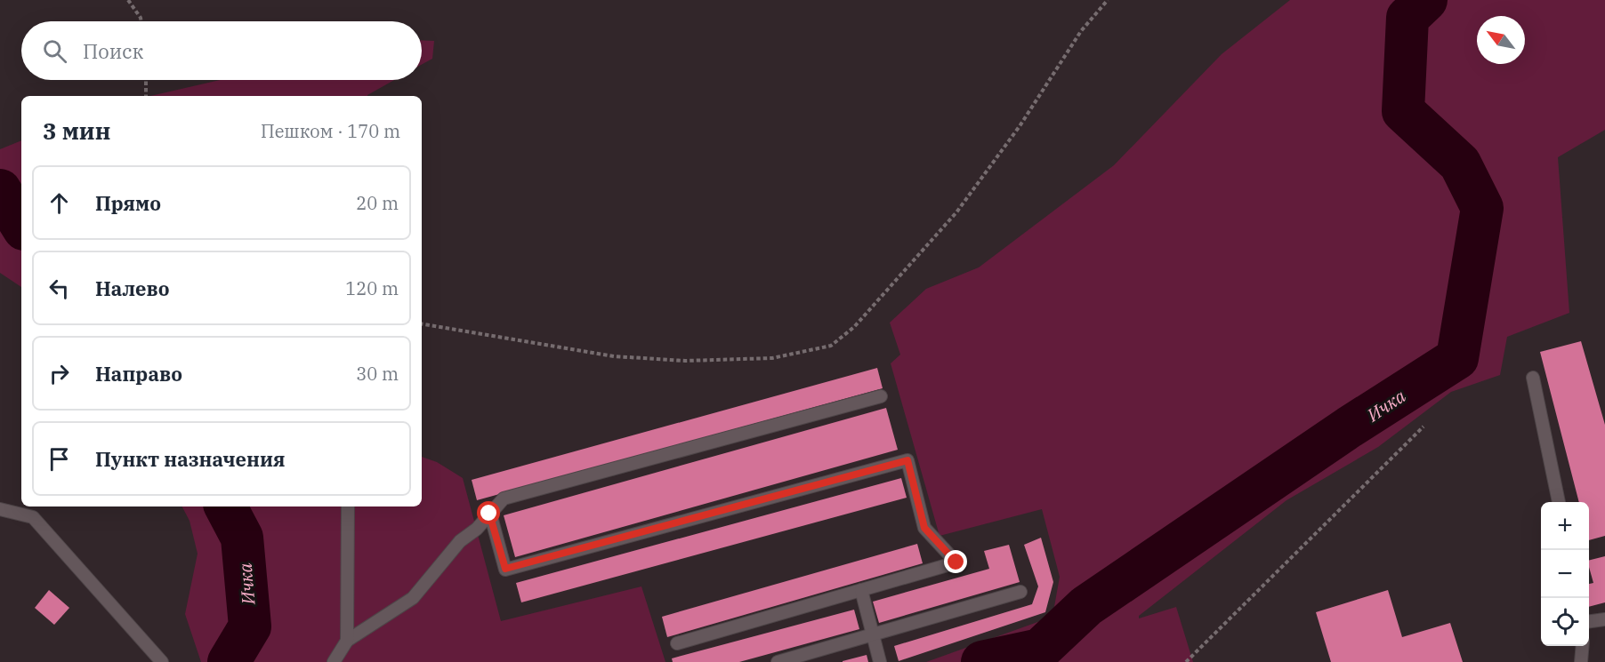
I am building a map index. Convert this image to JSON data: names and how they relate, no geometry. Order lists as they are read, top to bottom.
{
  "water": ["Ичка"],
  "north": "top left",
  "page": {
    "search": "Поиск",
    "heading": ["3 мин", "Пешком · 170 m"],
    "list": [
      ["Прямо", "20 m"],
      ["Налево", "120 m"],
      ["Направо", "30 m"],
      "Пункт назначения"
    ],
    "map_buttons": ["+", "−"]
  }
}
